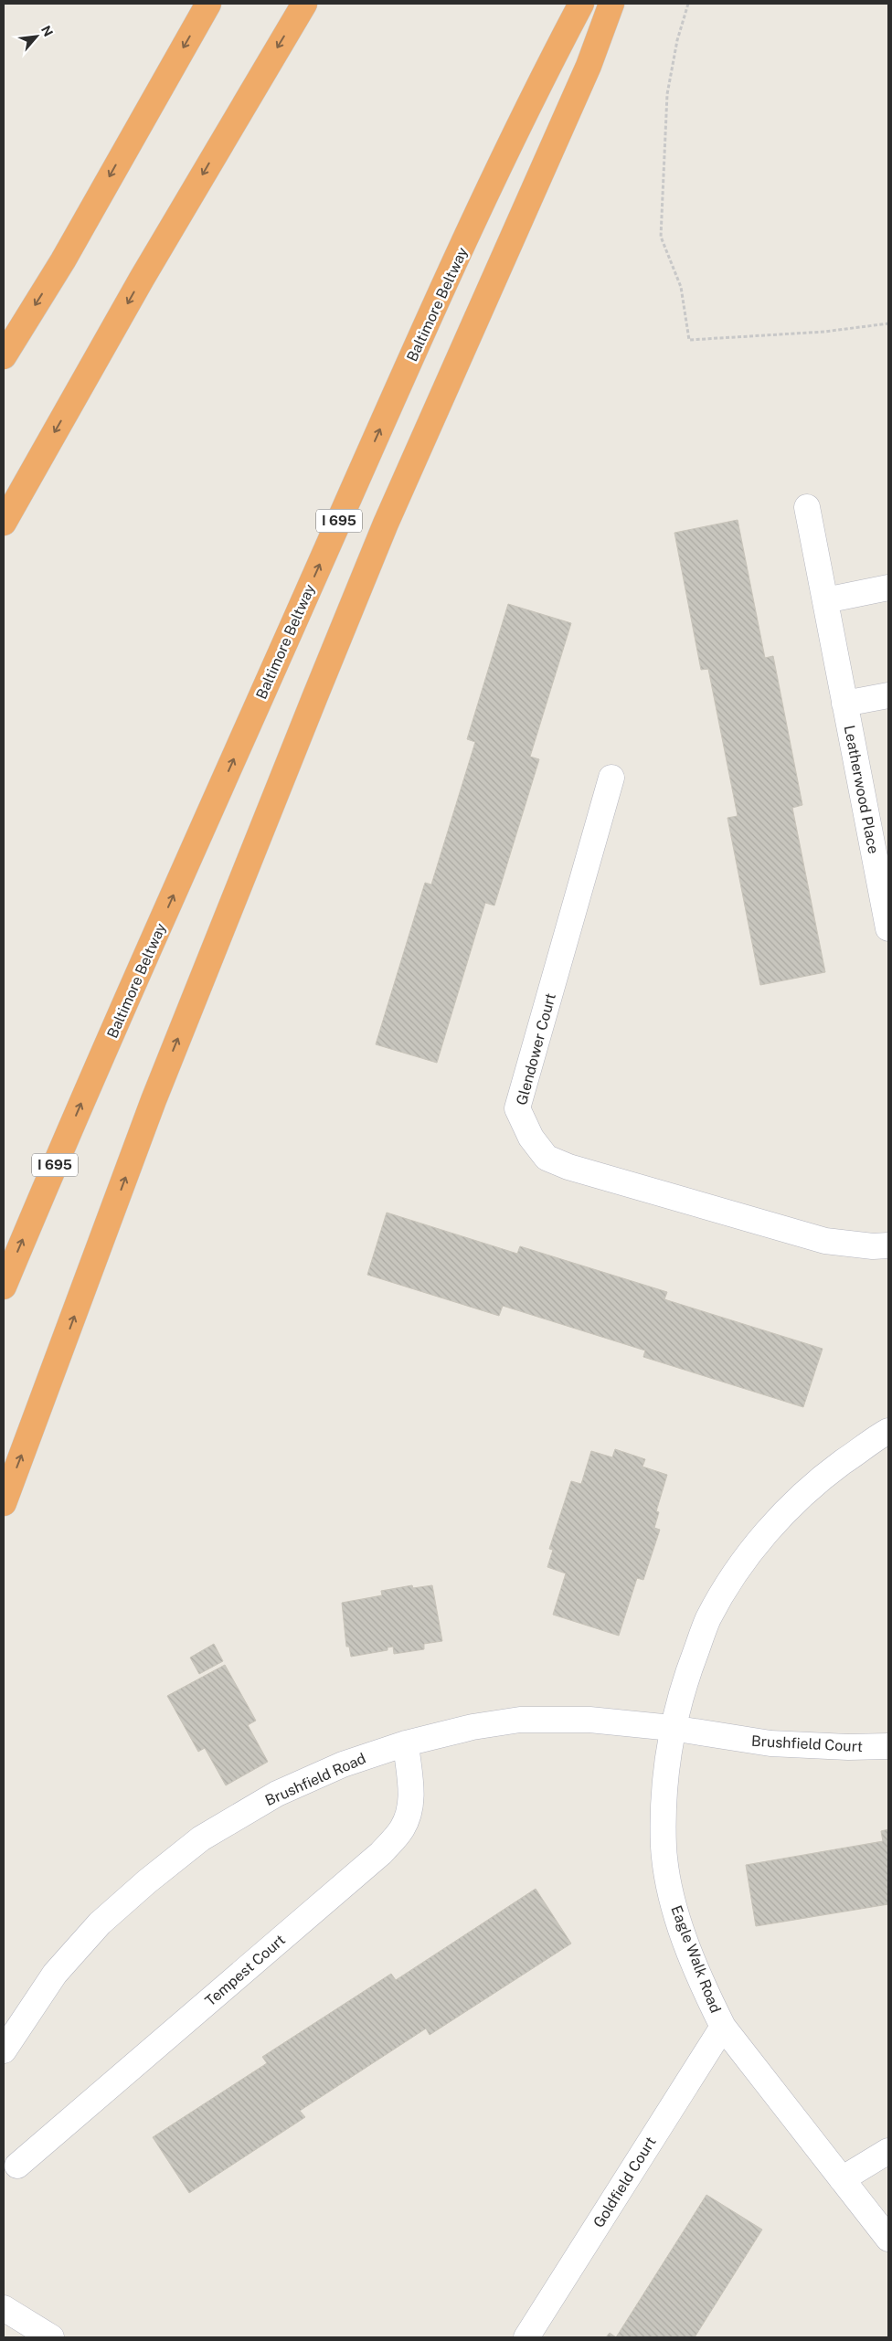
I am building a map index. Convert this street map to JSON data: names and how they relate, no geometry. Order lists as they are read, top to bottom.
{
  "streets": {
    "highway": ["Baltimore Beltway", "I 695"],
    "street": [
      "Leatherwood Place",
      "Glendower Court",
      "Brushfield Court",
      "Brushfield Road",
      "Eagle Walk Road",
      "Tempest Court",
      "Goldfield Court"
    ]
  },
  "crossings": [
    ["Brushfield Court", "Brushfield Road"],
    ["Brushfield Court", "Eagle Walk Road"],
    ["Brushfield Road", "Eagle Walk Road"],
    ["Brushfield Road", "Tempest Court"],
    ["Eagle Walk Road", "Goldfield Court"]
  ],
  "north": "top right"
}
